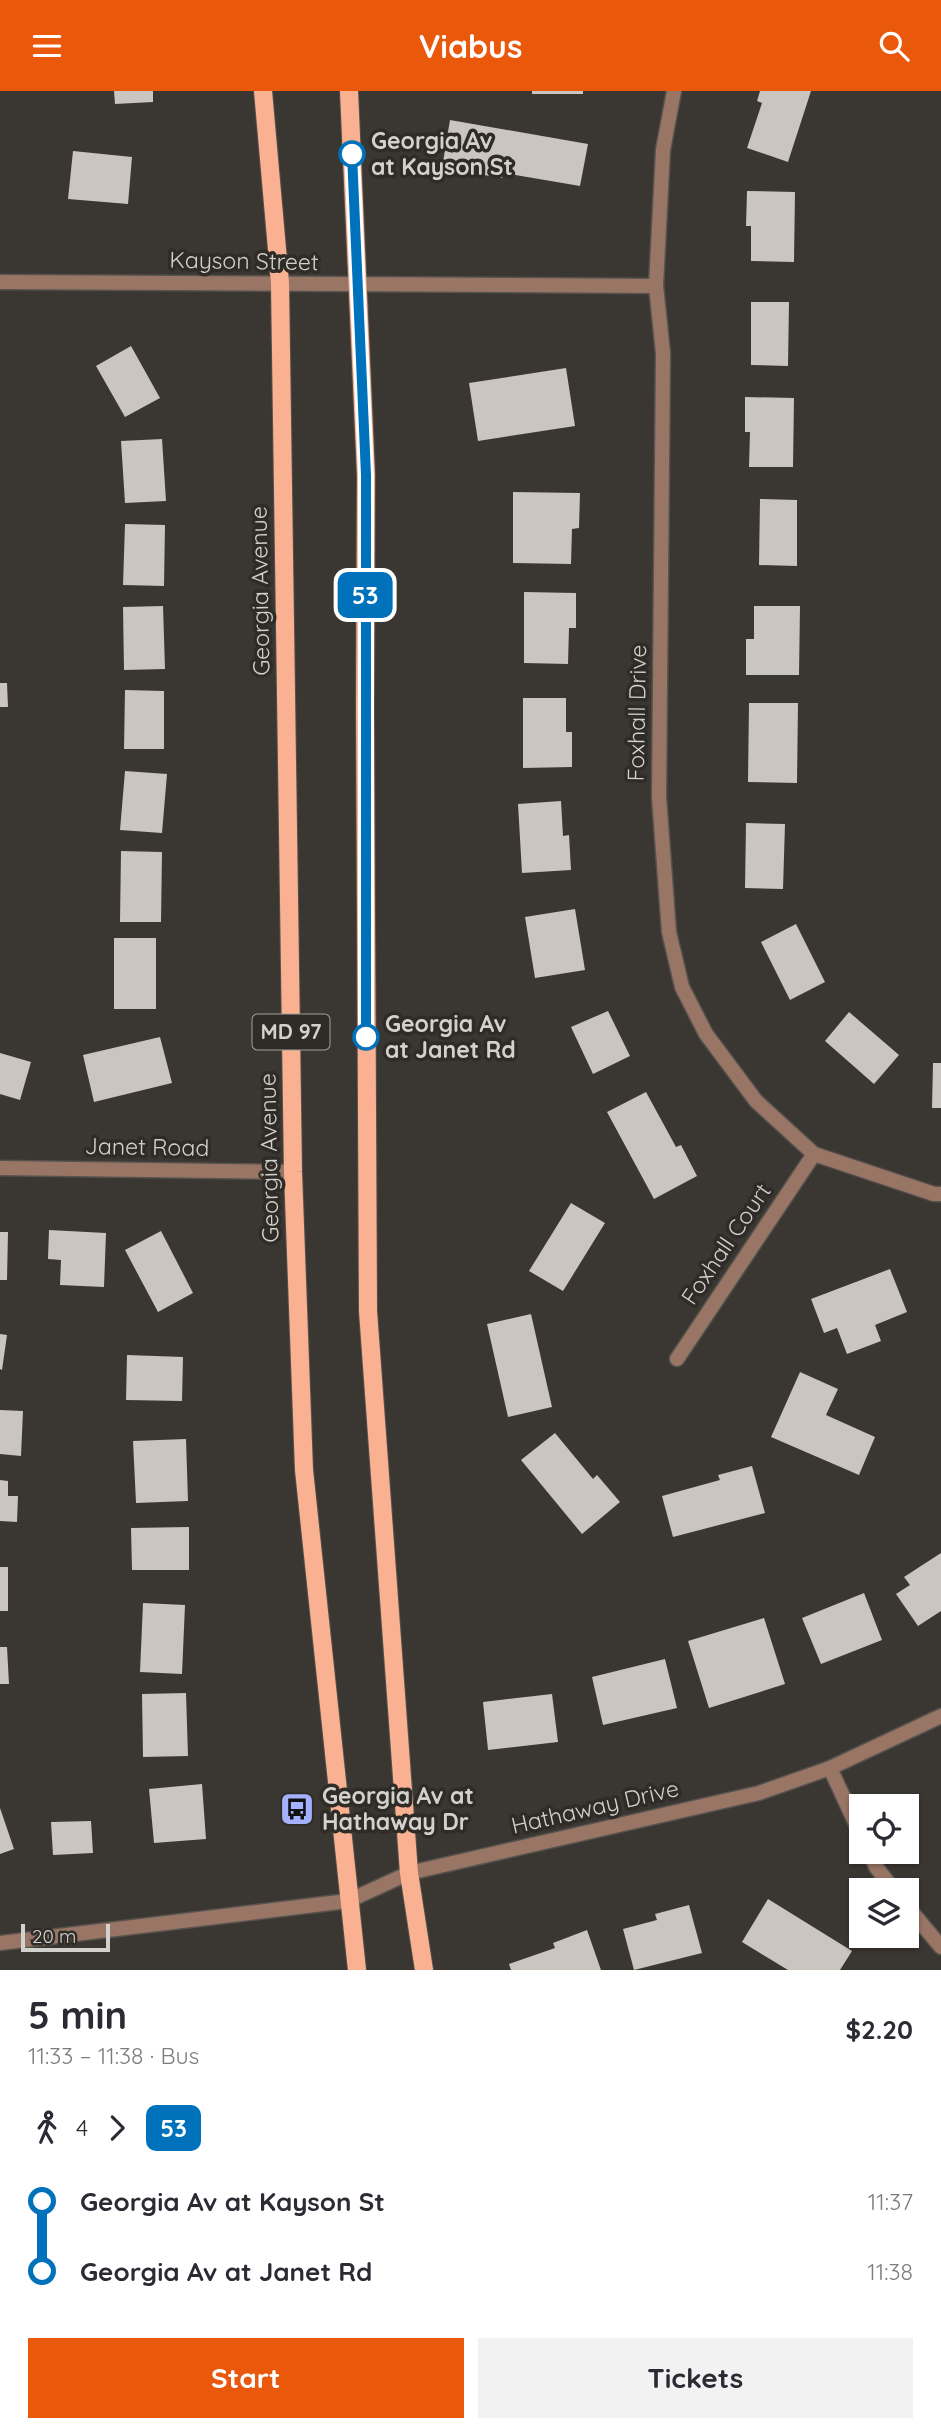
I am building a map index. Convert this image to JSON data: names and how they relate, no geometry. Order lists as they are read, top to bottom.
{
  "streets": {
    "main road": ["Georgia Avenue", "MD 97"],
    "street": [
      "Kayson Street",
      "Foxhall Drive",
      "Janet Road",
      "Foxhall Court",
      "Hathaway Drive"
    ]
  },
  "crossings": [
    ["Kayson Street", "Georgia Avenue"],
    ["Kayson Street", "Foxhall Drive"],
    ["Georgia Avenue", "Janet Road"],
    ["Georgia Avenue", "Hathaway Drive"],
    ["Foxhall Drive", "Foxhall Court"]
  ],
  "places": {
    "other": ["Georgia Av at Kayson St", "Georgia Av at Janet Rd"],
    "bus stop": ["Georgia Av at Hathaway Dr"]
  },
  "lines": ["bus line 53"],
  "scale_bar": "20 m",
  "page": {
    "header": "Viabus",
    "on_map": "53",
    "scale": "20 m",
    "heading": ["5 min", "11:33 – 11:38 · Bus", "$2.20"],
    "legs": ["4", "53"],
    "list": [
      {
        "name": "Georgia Av at Kayson St",
        "value": "11:37"
      },
      {
        "name": "Georgia Av at Janet Rd",
        "value": "11:38"
      }
    ],
    "buttons": ["Start", "Tickets"]
  }
}
